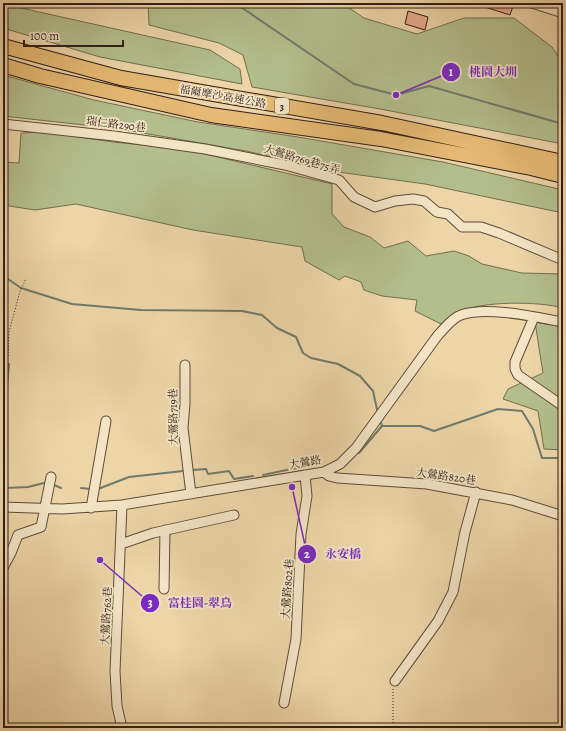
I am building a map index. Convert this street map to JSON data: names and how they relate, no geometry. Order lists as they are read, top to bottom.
{
  "streets": {
    "highway": ["福爾摩沙高速公路", "3"],
    "street": [
      "瑞仁路290巷",
      "大鶯路769巷75弄",
      "大鶯路719巷",
      "大鶯路",
      "大鶯路820巷",
      "大鶯路802巷",
      "大鶯路762巷"
    ]
  },
  "crossings": [
    ["瑞仁路290巷", "大鶯路769巷75弄"],
    ["大鶯路719巷", "大鶯路"],
    ["大鶯路", "大鶯路820巷"],
    ["大鶯路", "大鶯路802巷"],
    ["大鶯路", "大鶯路762巷"]
  ],
  "places": ["桃園大圳", "永安橋", "富桂園-翠鳥"],
  "scale_bar": "100 m"
}
